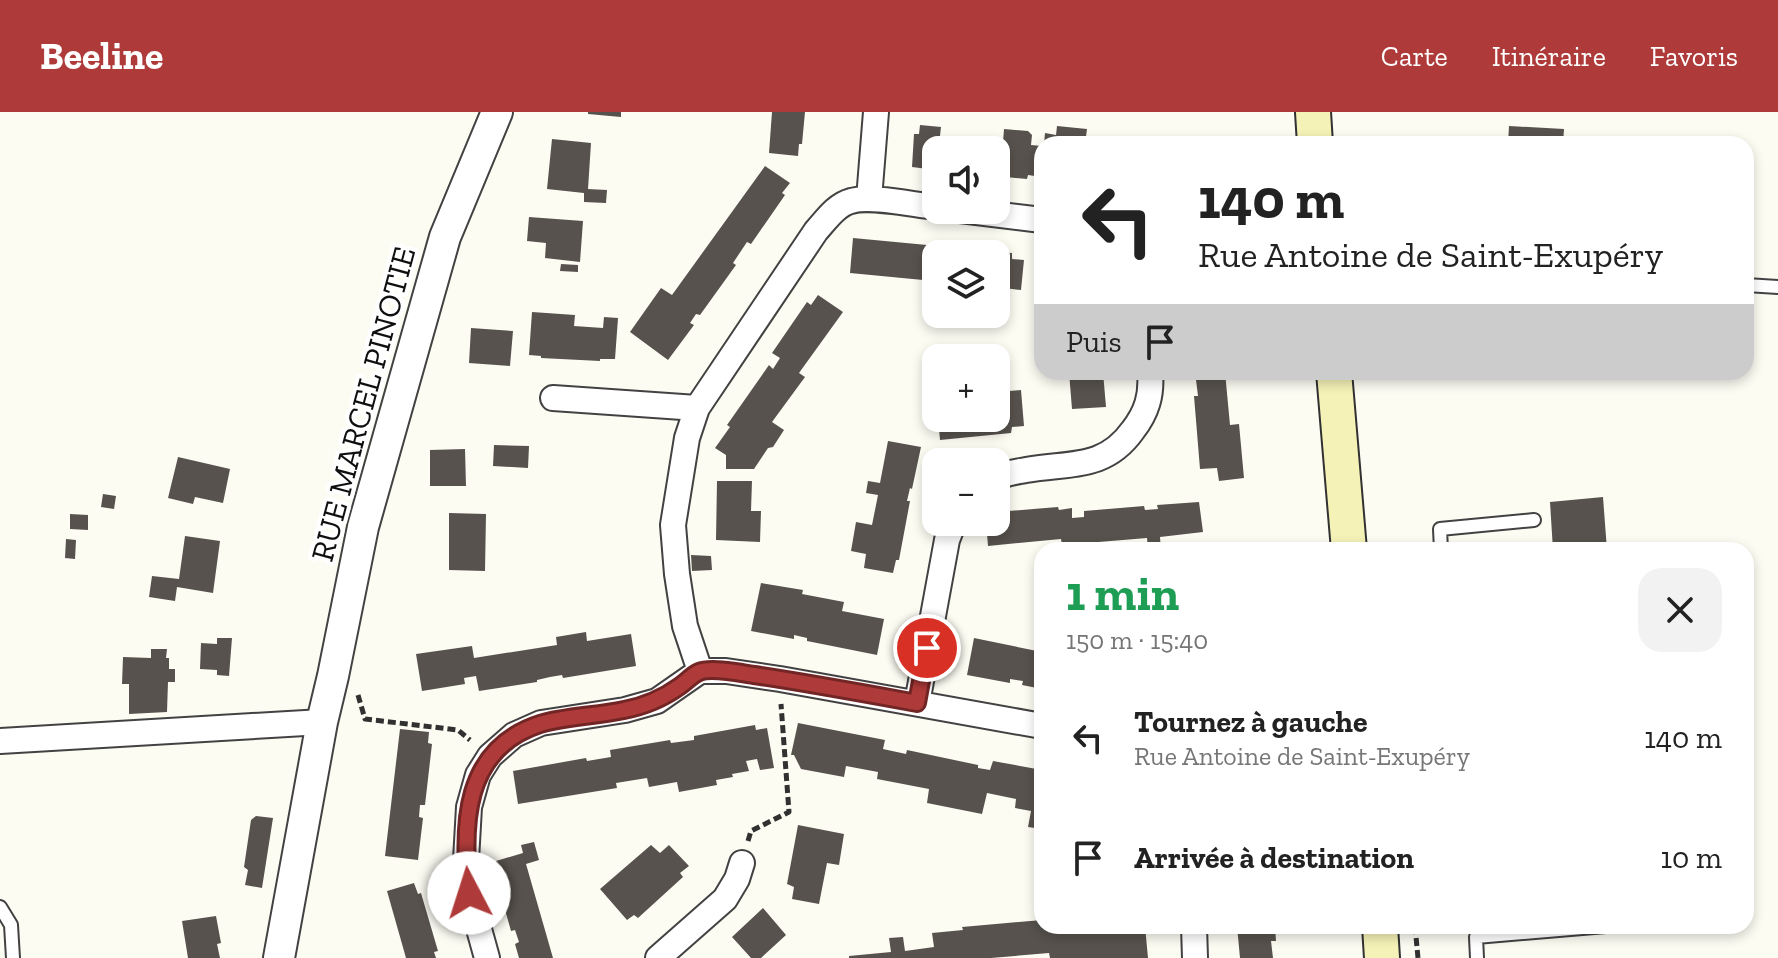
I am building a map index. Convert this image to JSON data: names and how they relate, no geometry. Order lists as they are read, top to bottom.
{
  "streets": {
    "street": ["RUE MARCEL PINOTIE"]
  },
  "page": {
    "header": "Beeline",
    "nav": ["Carte", "Itinéraire", "Favoris"],
    "map_buttons": ["+", "−"],
    "turn": ["140 m", "Rue Antoine de Saint-Exupéry"],
    "then": "Puis",
    "heading": ["1 min", "150 m · 15:40"],
    "list": [
      {
        "name": "Tournez à gauche",
        "note": "Rue Antoine de Saint-Exupéry",
        "value": "140 m"
      },
      {
        "name": "Arrivée à destination",
        "value": "10 m"
      }
    ]
  }
}
